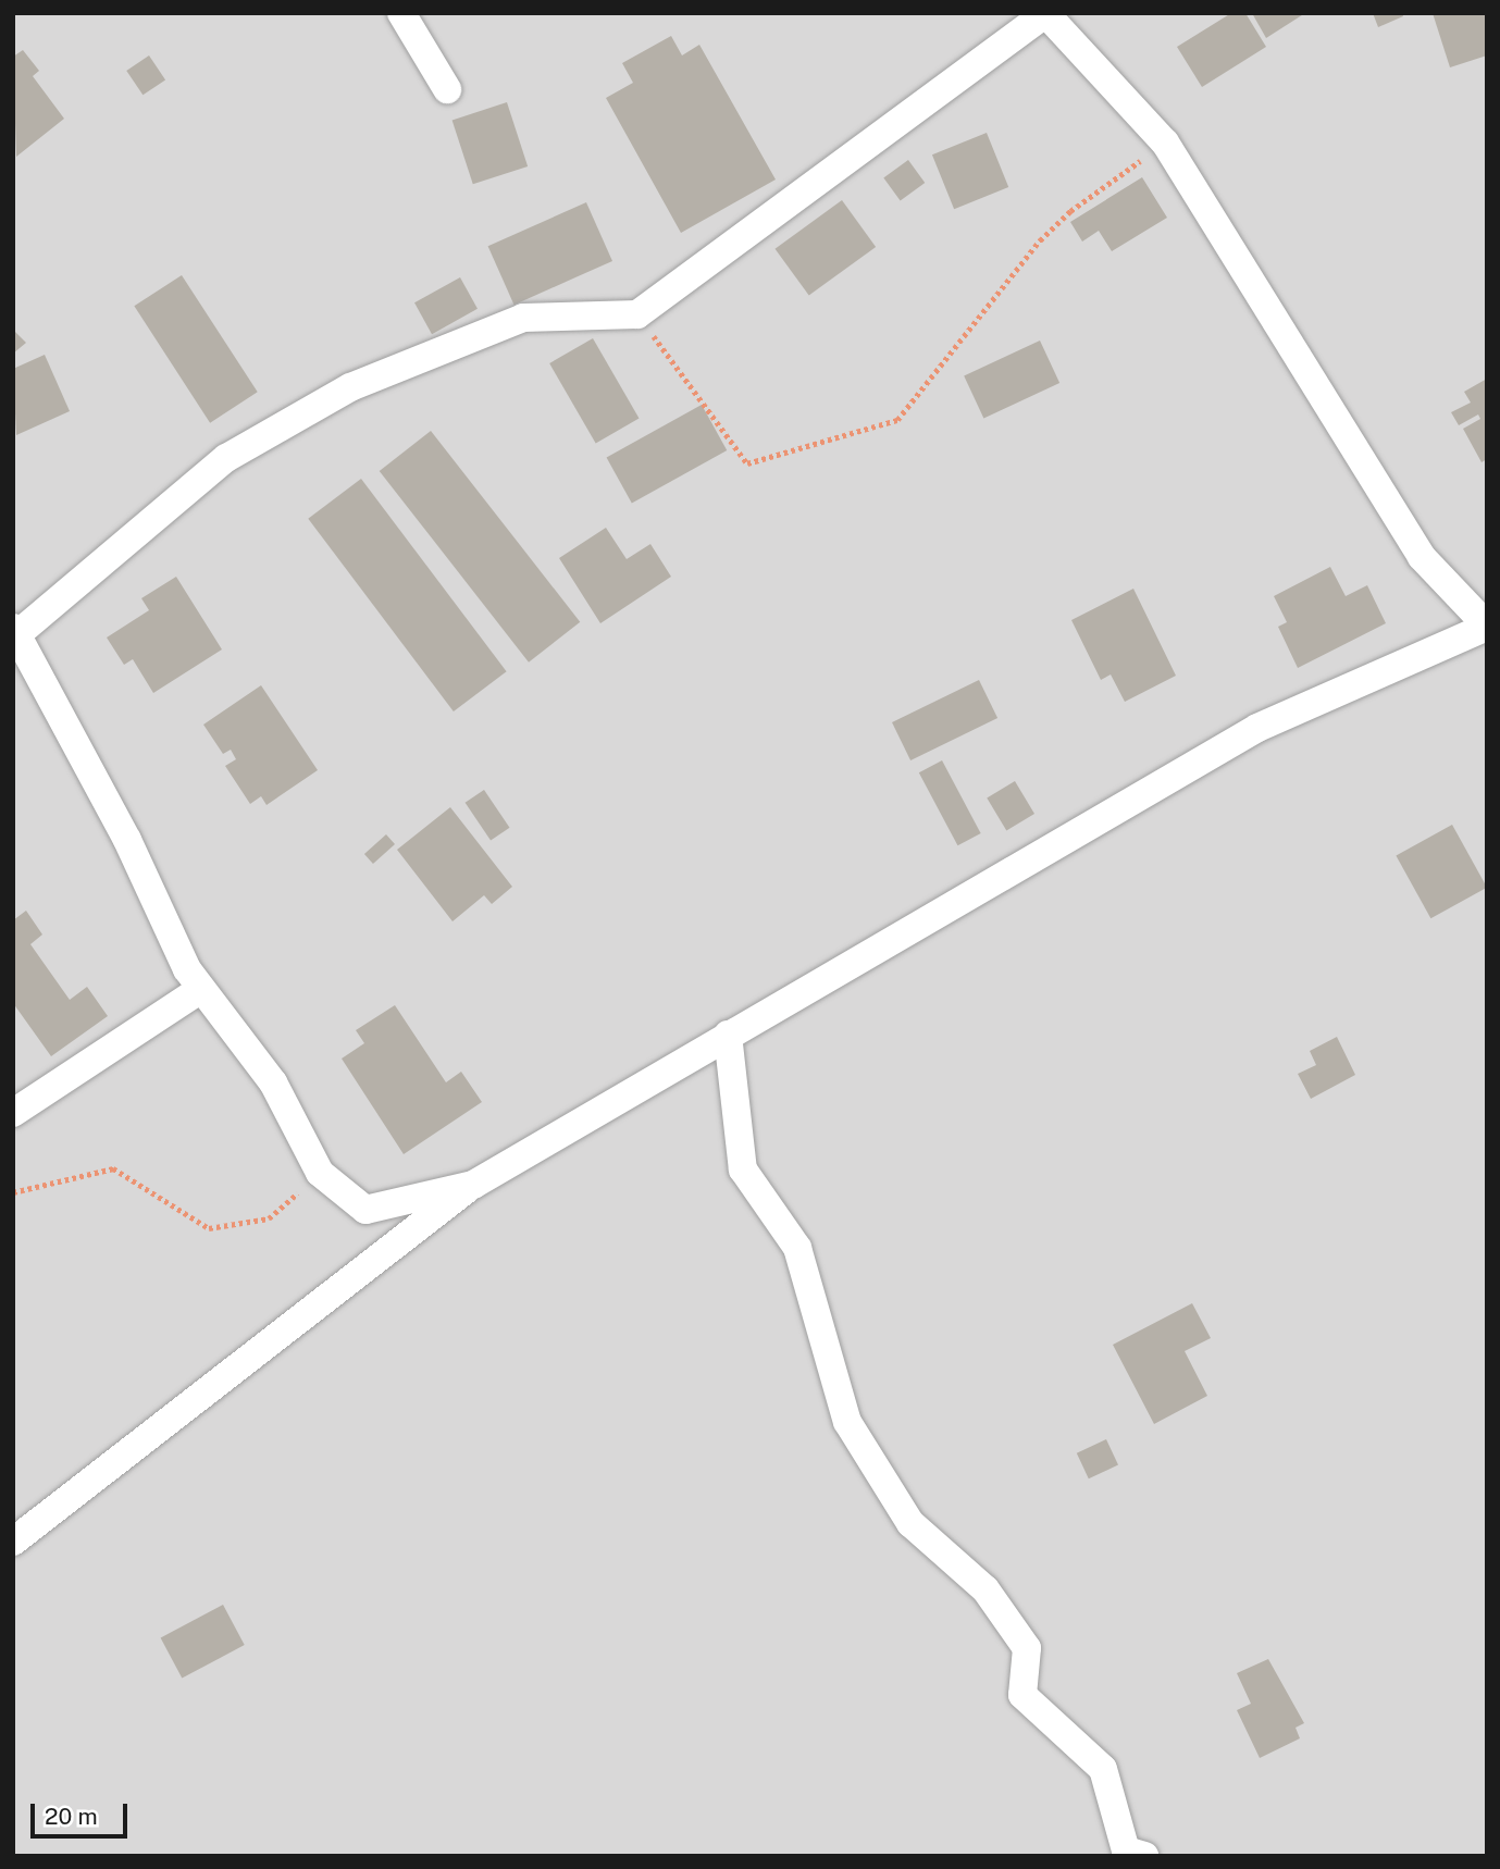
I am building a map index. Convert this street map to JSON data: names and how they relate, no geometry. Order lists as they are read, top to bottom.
{
  "scale_bar": "20 m"
}
